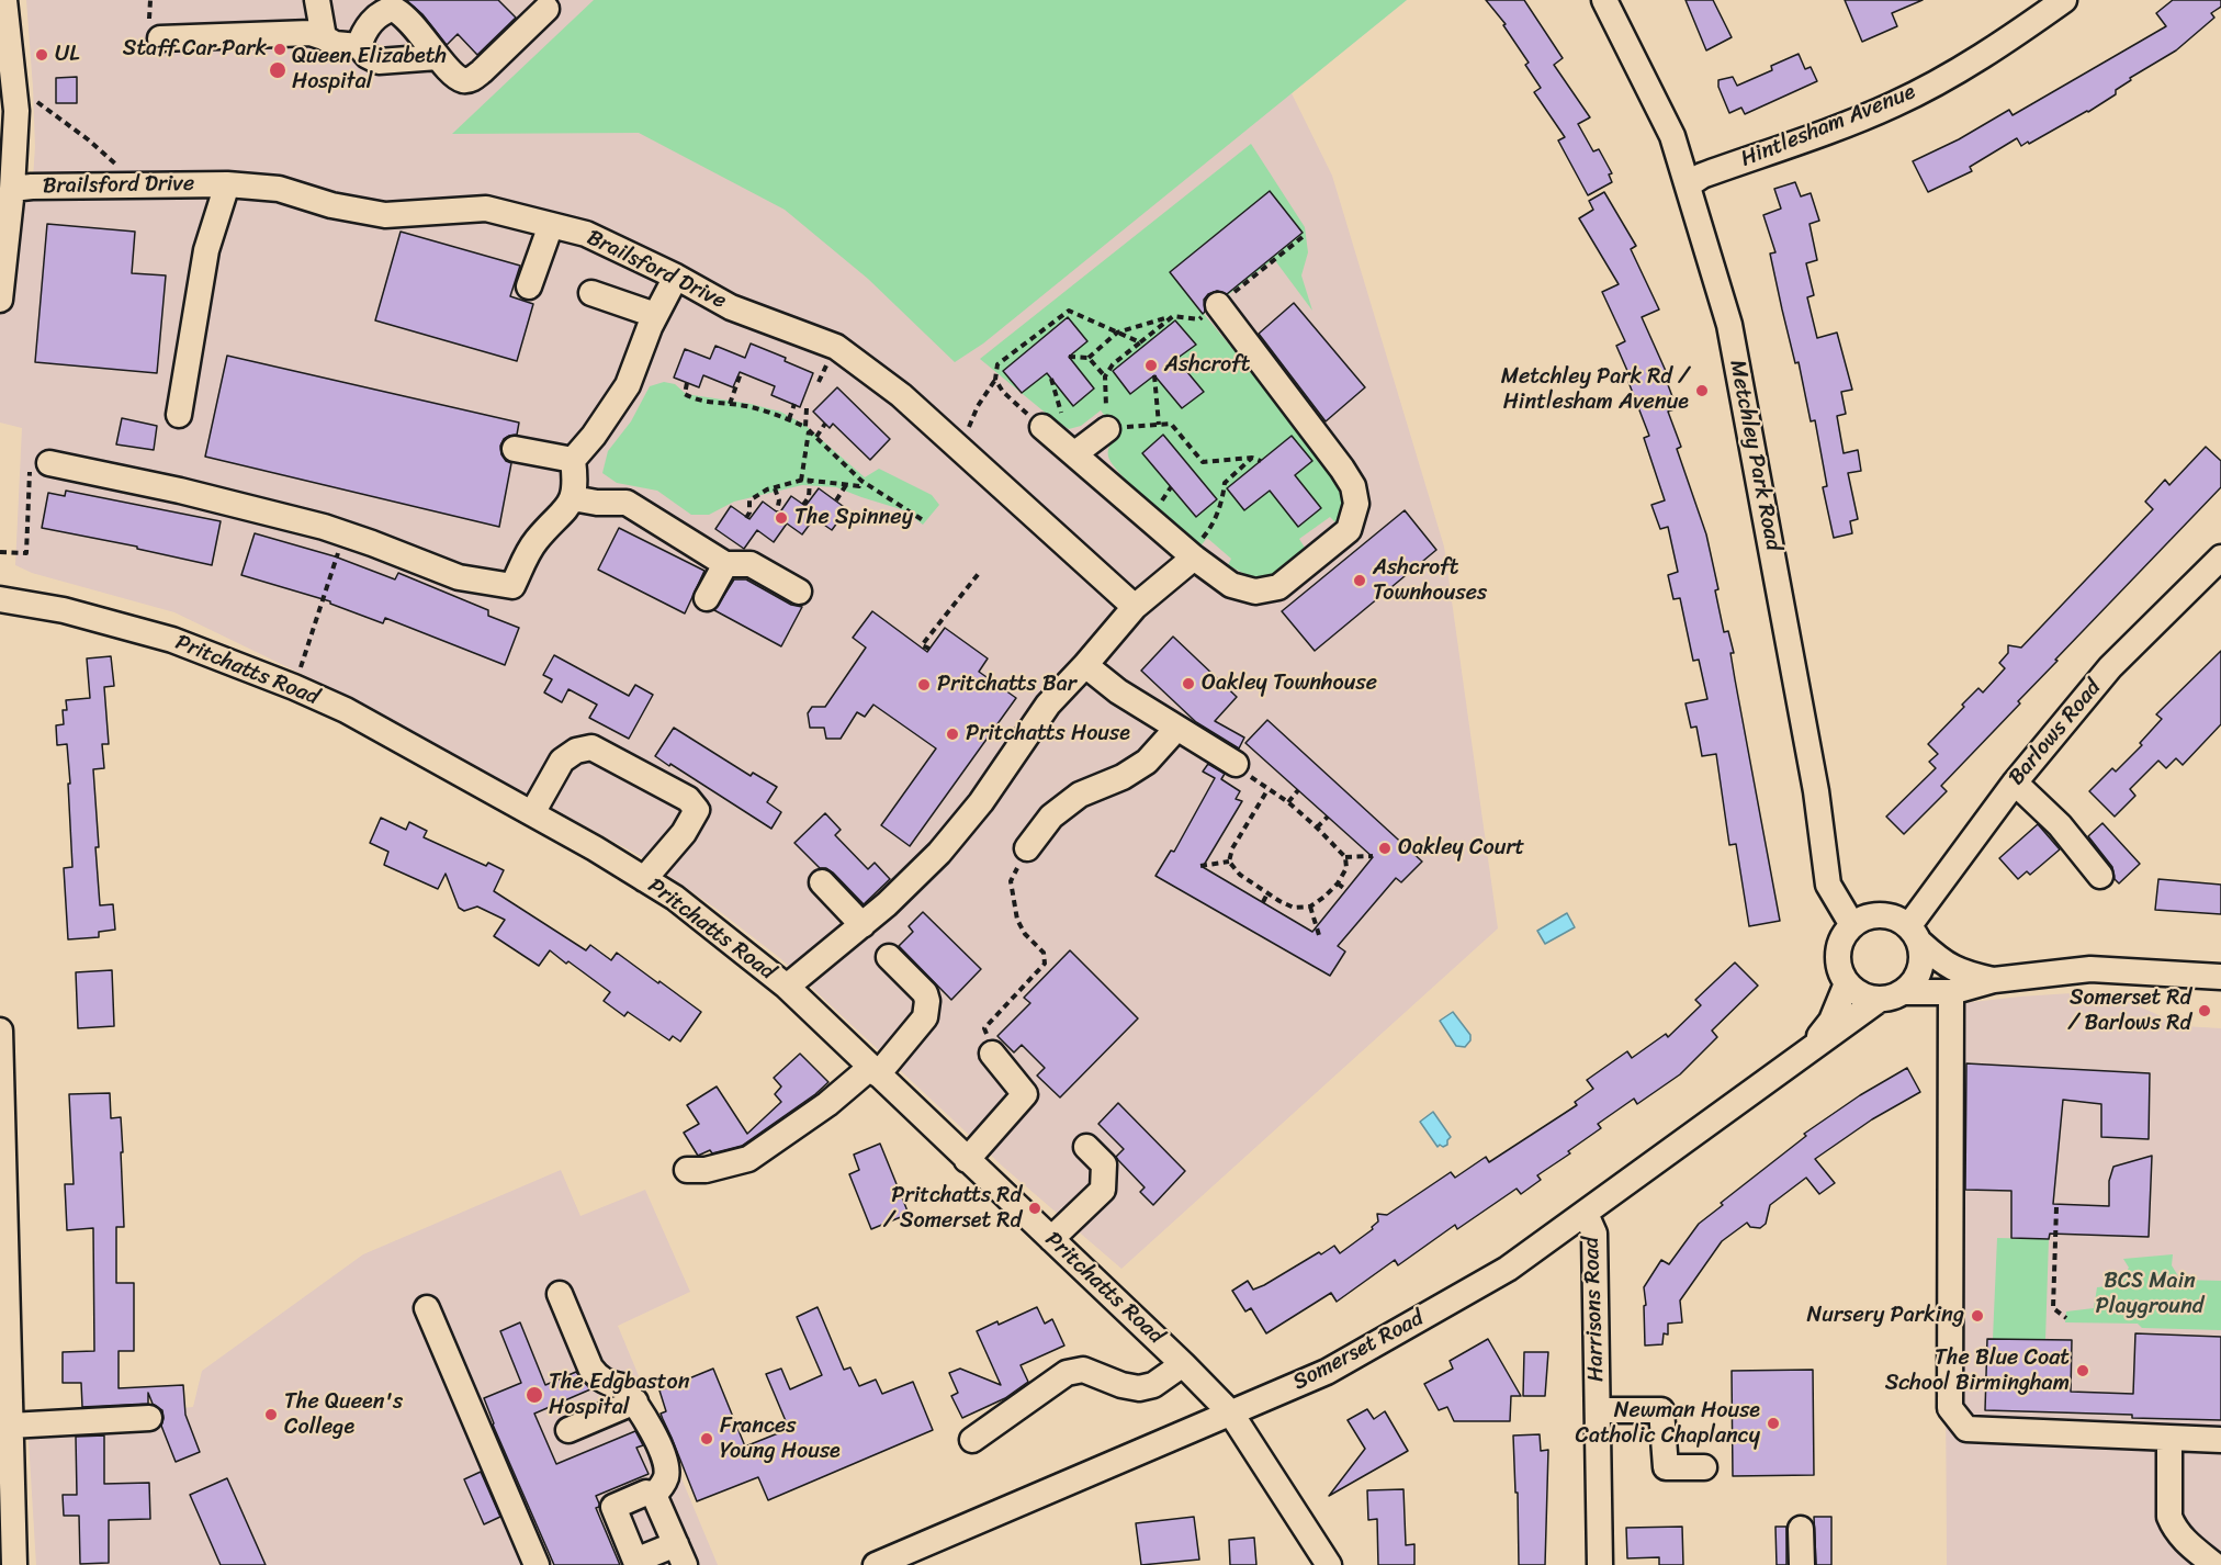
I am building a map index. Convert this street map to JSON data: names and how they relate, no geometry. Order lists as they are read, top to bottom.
{
  "streets": {
    "street": [
      "Hintlesham Avenue",
      "Brailsford Drive",
      "Metchley Park Road",
      "Pritchatts Road",
      "Barlows Road",
      "Harrisons Road",
      "Somerset Road"
    ]
  },
  "crossings": [
    ["Hintlesham Avenue", "Metchley Park Road"],
    ["Metchley Park Road", "Barlows Road"],
    ["Metchley Park Road", "Somerset Road"],
    ["Pritchatts Road", "Somerset Road"],
    ["Barlows Road", "Somerset Road"],
    ["Harrisons Road", "Somerset Road"]
  ],
  "parks": ["BCS Main Playground"],
  "places": [
    "Staff Car Park",
    "UL",
    "Queen Elizabeth Hospital",
    "Ashcroft",
    "Metchley Park Rd / Hintlesham Avenue",
    "The Spinney",
    "Ashcroft Townhouses",
    "Oakley Townhouse",
    "Pritchatts Bar",
    "Pritchatts House",
    "Oakley Court",
    "Somerset Rd / Barlows Rd",
    "Pritchatts Rd / Somerset Rd",
    "Nursery Parking",
    "The Blue Coat School Birmingham",
    "The Edgbaston Hospital",
    "The Queen's College",
    "Newman House Catholic Chaplancy",
    "Frances Young House"
  ]
}
